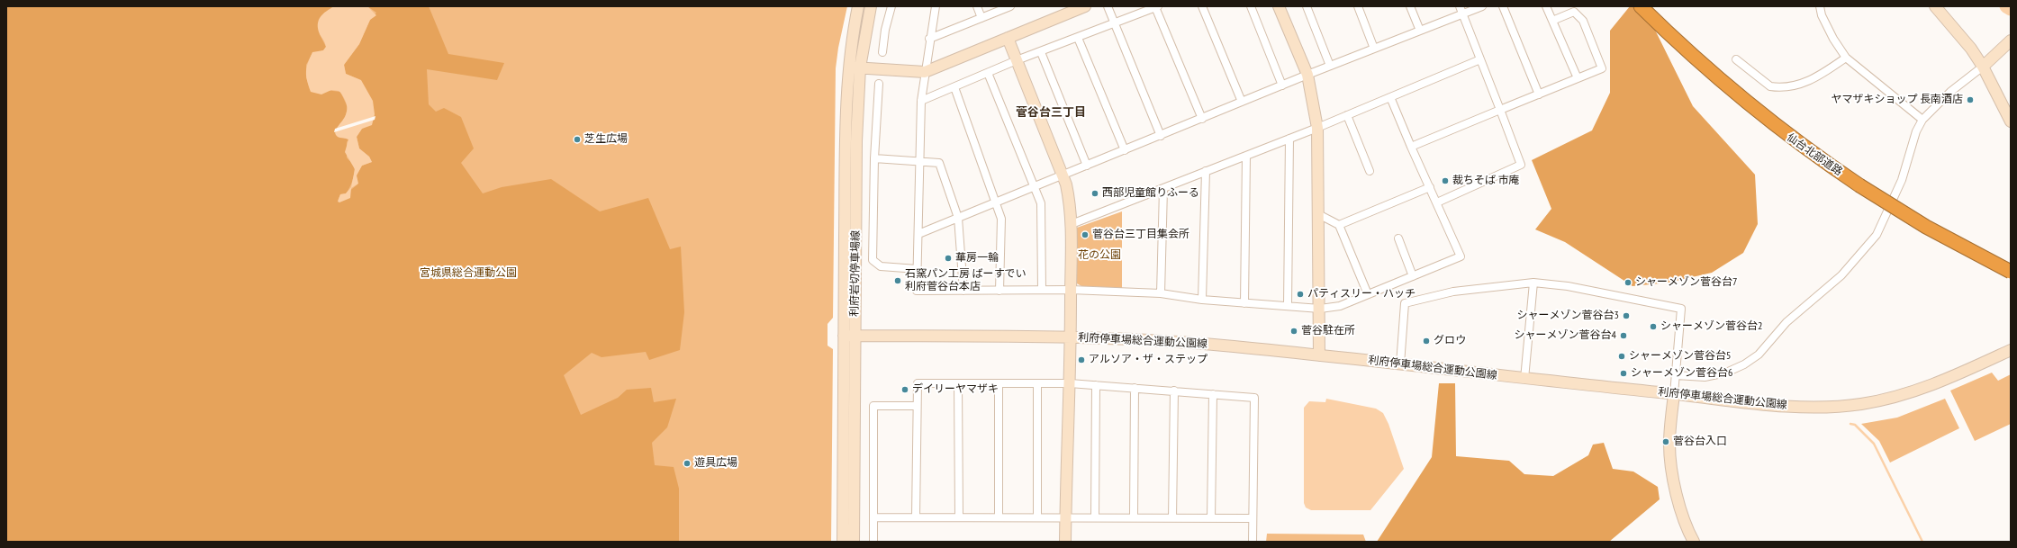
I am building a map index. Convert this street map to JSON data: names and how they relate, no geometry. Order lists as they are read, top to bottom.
{
  "streets": {
    "highway": ["仙台北部道路"],
    "main road": ["利府岩切停車場線", "利府停車場総合運動公園線"]
  },
  "crossings": [
    ["利府岩切停車場線", "利府停車場総合運動公園線"]
  ],
  "districts": ["菅谷台三丁目"],
  "parks": ["花の公園", "宮城県総合運動公園"],
  "places": [
    "ヤマザキショップ 長南酒店",
    "芝生広場",
    "裁ちそば 市庵",
    "西部児童館りふーる",
    "菅谷台三丁目集会所",
    "華房一輪",
    "石窯パン工房 ばーすでい 利府菅谷台本店",
    "シャーメゾン菅谷台7",
    "パティスリー・ハッチ",
    "シャーメゾン菅谷台3",
    "シャーメゾン菅谷台2",
    "菅谷駐在所",
    "シャーメゾン菅谷台4",
    "グロウ",
    "シャーメゾン菅谷台5",
    "アルソア・ザ・ステップ",
    "シャーメゾン菅谷台6",
    "デイリーヤマザキ",
    "菅谷台入口",
    "遊具広場"
  ]
}
